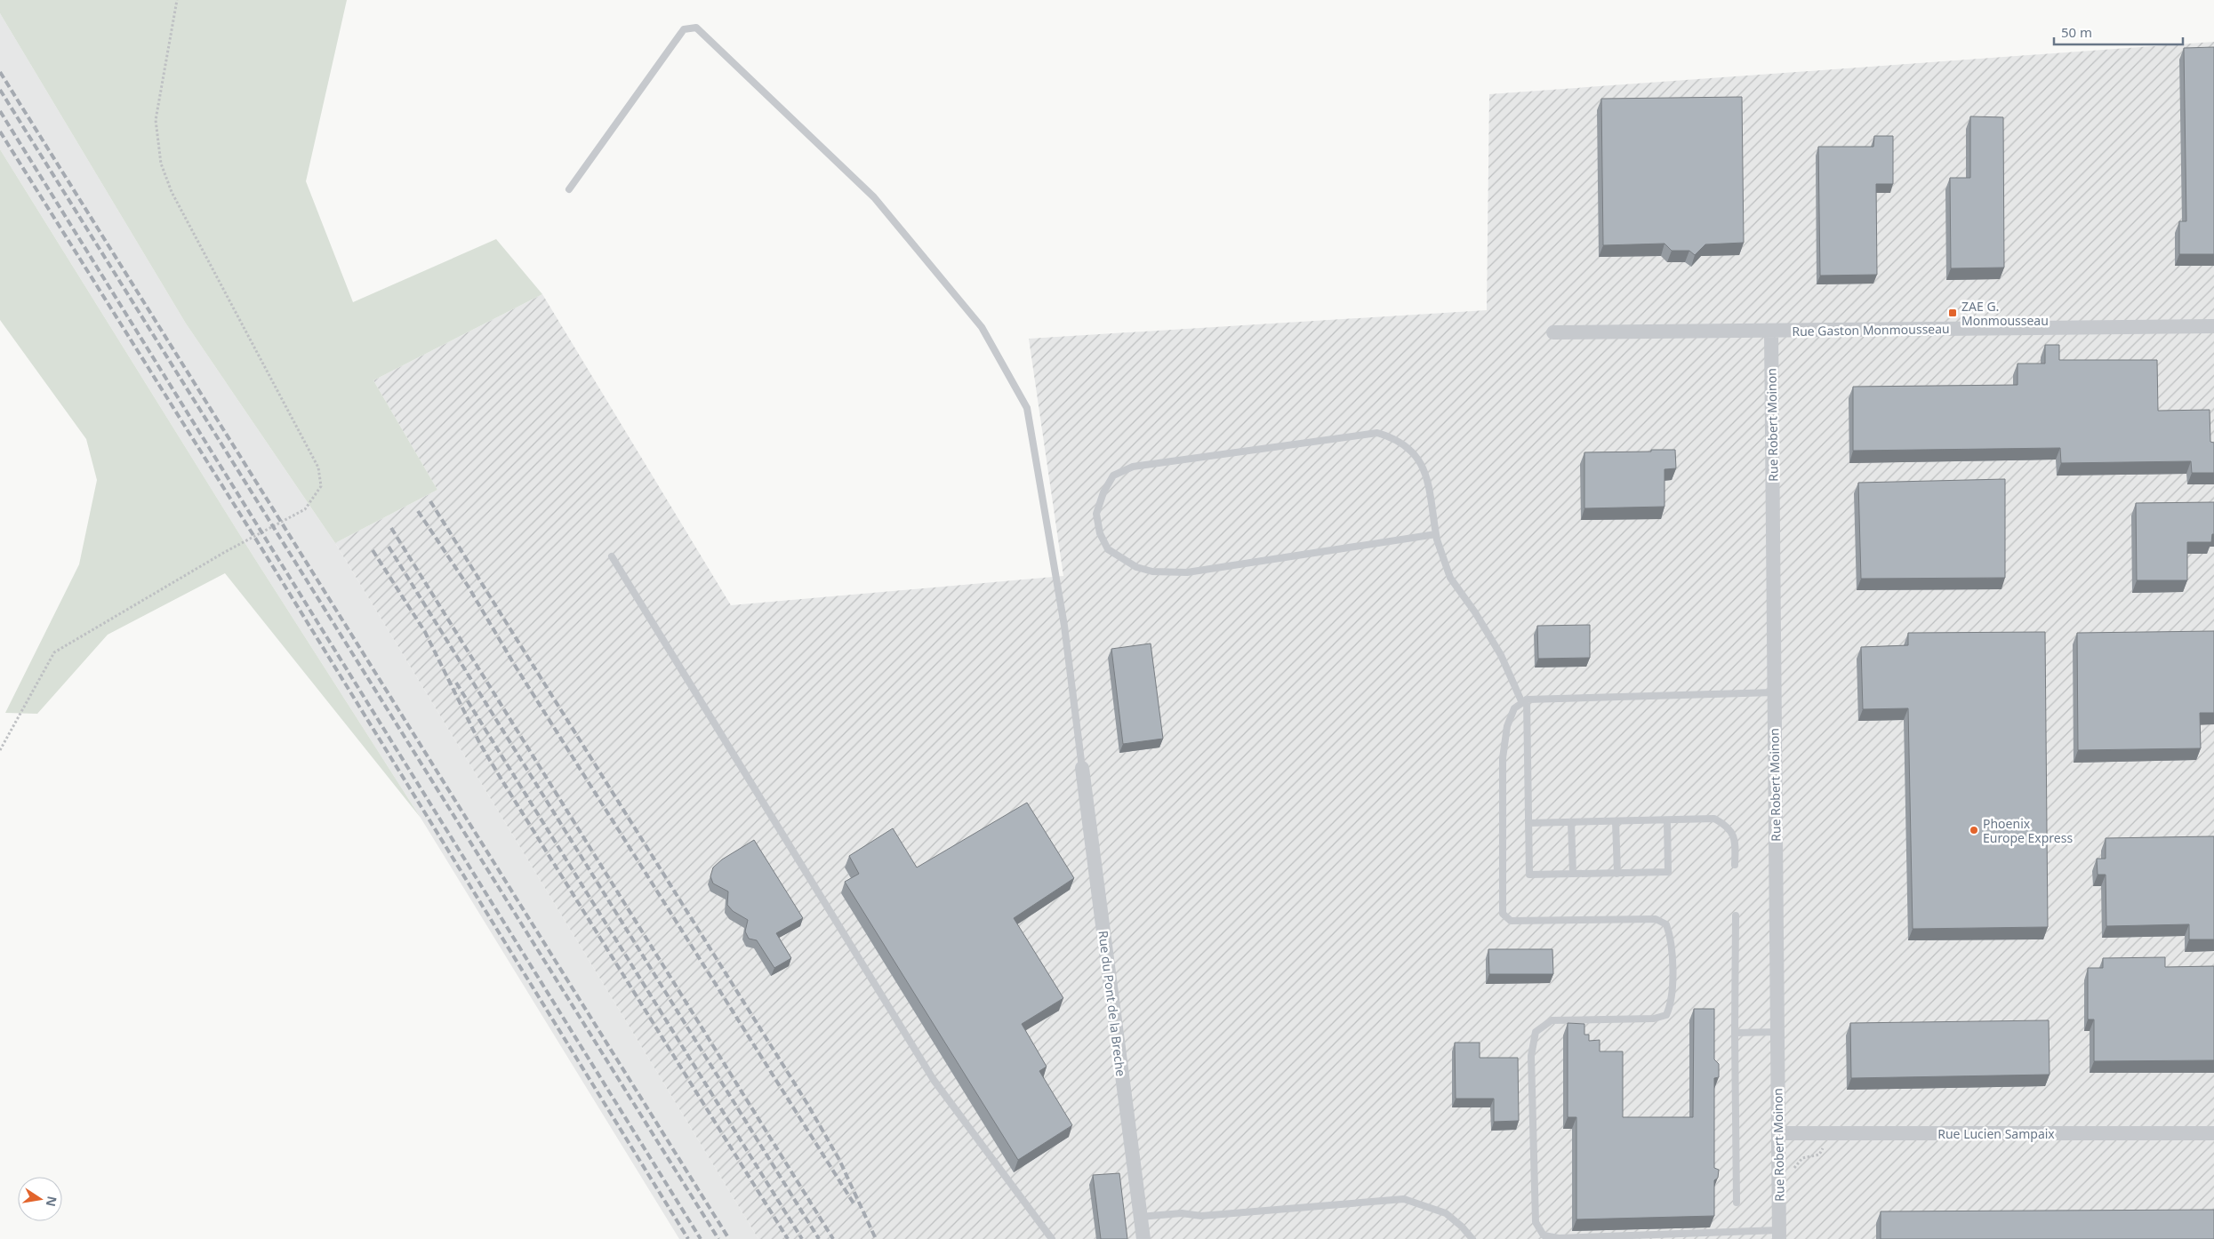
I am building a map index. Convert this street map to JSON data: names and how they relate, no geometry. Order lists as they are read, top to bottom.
{
  "streets": {
    "street": [
      "Rue Gaston Monmousseau",
      "Rue Robert Moinon",
      "Rue du Pont de la Breche",
      "Rue Lucien Sampaix"
    ]
  },
  "crossings": [
    ["Rue Gaston Monmousseau", "Rue Robert Moinon"],
    ["Rue Robert Moinon", "Rue Lucien Sampaix"]
  ],
  "places": {
    "transit": ["ZAE G. Monmousseau"],
    "other": ["Phoenix Europe Express"]
  },
  "scale_bar": "50 m",
  "north": "right"
}
